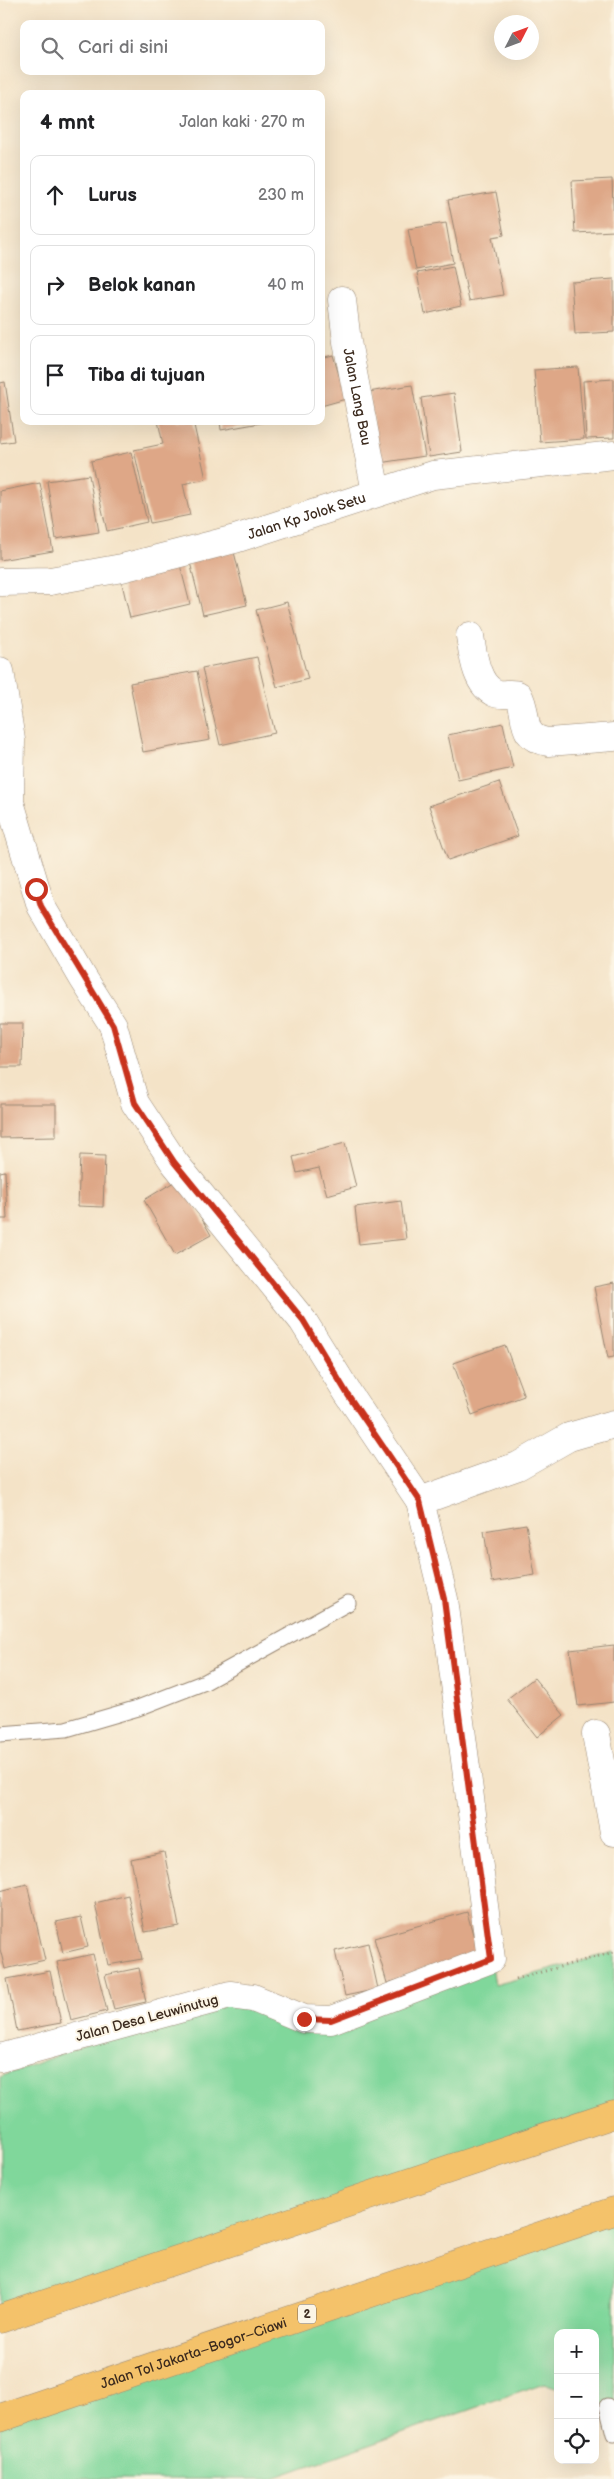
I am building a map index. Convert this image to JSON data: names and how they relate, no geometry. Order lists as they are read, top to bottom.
{
  "streets": {
    "highway": ["2", "Jalan Tol Jakarta–Bogor–Ciawi"],
    "street": ["Jalan Lang Bau", "Jalan Kp Jolok Setu", "Jalan Desa Leuwinutug"]
  },
  "crossings": [
    ["Jalan Lang Bau", "Jalan Kp Jolok Setu"]
  ],
  "north": "top right",
  "page": {
    "search": "Cari di sini",
    "heading": ["4 mnt", "Jalan kaki · 270 m"],
    "list": [
      ["Lurus", "230 m"],
      ["Belok kanan", "40 m"],
      "Tiba di tujuan"
    ],
    "map_buttons": ["+", "−"]
  }
}
